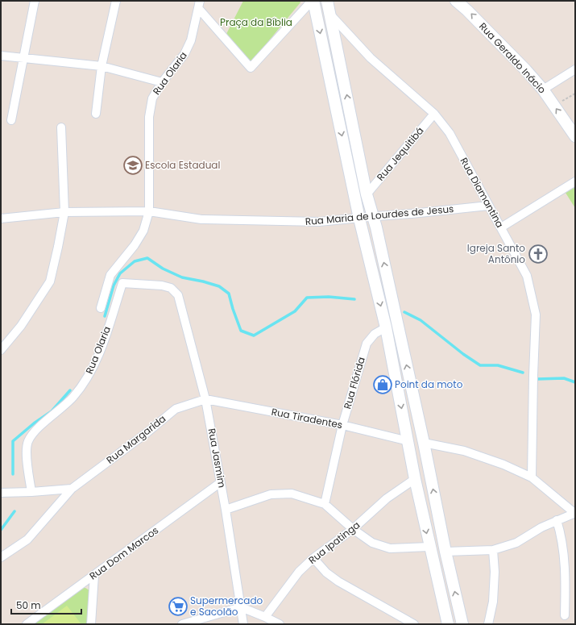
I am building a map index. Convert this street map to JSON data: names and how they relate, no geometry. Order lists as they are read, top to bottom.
{
  "streets": {
    "main road": ["Rua Geraldo Inácio"],
    "street": [
      "Rua Olaria",
      "Rua Jequitibá",
      "Rua Diamantina",
      "Rua Maria de Lourdes de Jesus",
      "Rua Flórida",
      "Rua Tiradentes",
      "Rua Margarida",
      "Rua Jasmim",
      "Rua Ipatinga",
      "Rua Dom Marcos"
    ]
  },
  "crossings": [
    ["Rua Olaria", "Rua Maria de Lourdes de Jesus"],
    ["Rua Olaria", "Rua Jasmim"],
    ["Rua Jequitibá", "Rua Diamantina"],
    ["Rua Diamantina", "Rua Maria de Lourdes de Jesus"],
    ["Rua Flórida", "Rua Tiradentes"],
    ["Rua Tiradentes", "Rua Margarida"],
    ["Rua Tiradentes", "Rua Jasmim"],
    ["Rua Margarida", "Rua Jasmim"],
    ["Rua Jasmim", "Rua Dom Marcos"]
  ],
  "one_way": ["Rua Geraldo Inácio"],
  "parks": ["Praça da Bíblia"],
  "places": {
    "school or university": ["Escola Estadual"],
    "church": ["Igreja Santo Antônio"],
    "shop": ["Point da moto"],
    "supermarket": ["Supermercado e Sacolão"]
  },
  "scale_bar": "50 m"
}
